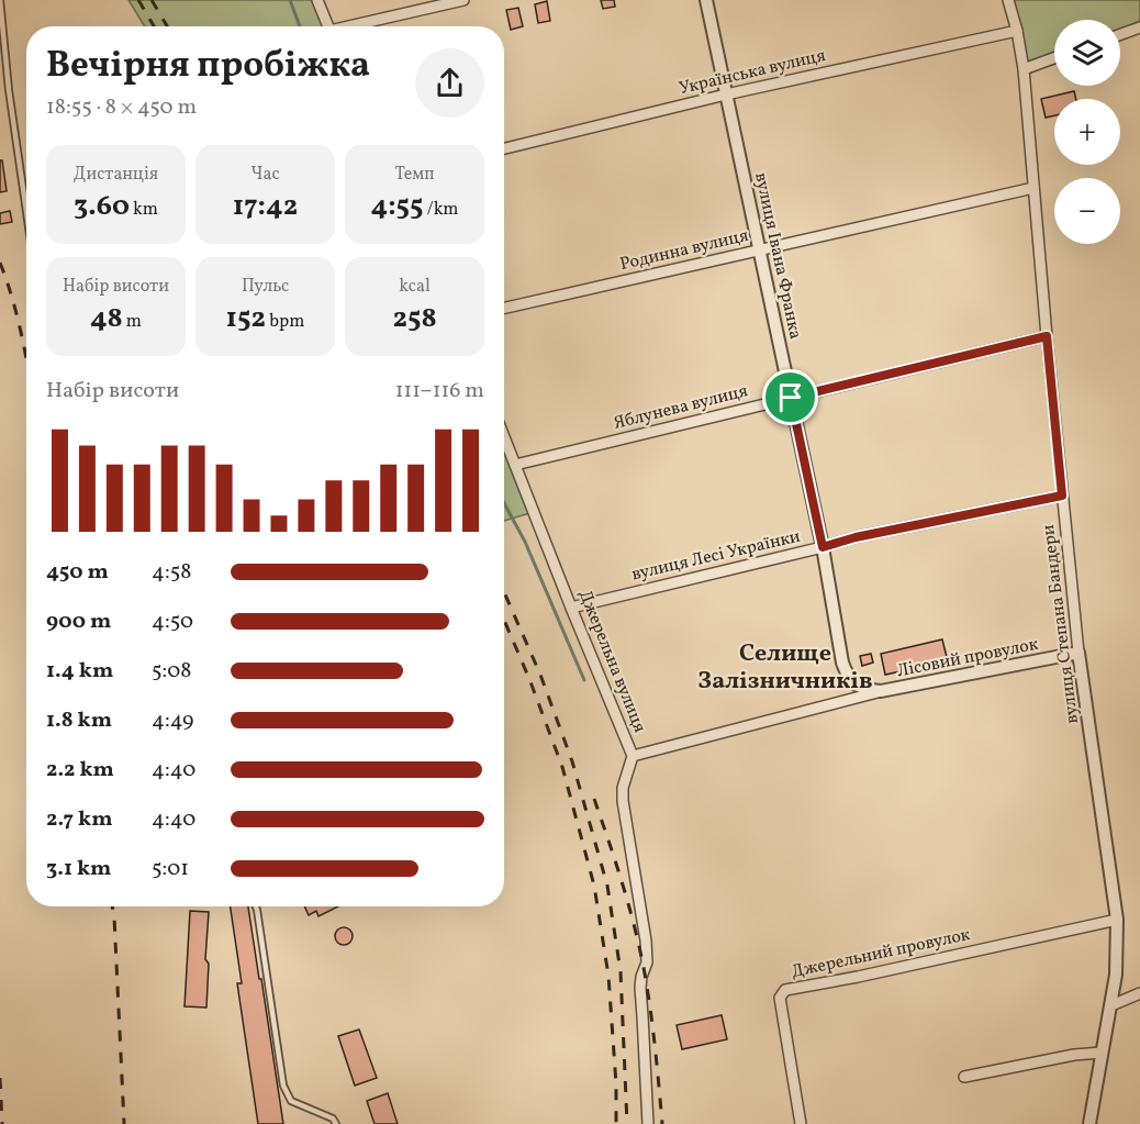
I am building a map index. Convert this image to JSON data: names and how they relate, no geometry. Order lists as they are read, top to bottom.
{
  "streets": {
    "street": [
      "Українська вулиця",
      "Родинна вулиця",
      "вулиця Івана Франка",
      "Яблунева вулиця",
      "вулиця Лесі Українки",
      "вулиця Степана Бандери",
      "Лісовий провулок",
      "Джерельна вулиця",
      "Джерельний провулок"
    ]
  },
  "crossings": [
    ["Українська вулиця", "вулиця Івана Франка"],
    ["Українська вулиця", "вулиця Степана Бандери"],
    ["Родинна вулиця", "вулиця Івана Франка"],
    ["Родинна вулиця", "вулиця Степана Бандери"],
    ["вулиця Івана Франка", "Яблунева вулиця"],
    ["вулиця Івана Франка", "вулиця Лесі Українки"],
    ["вулиця Івана Франка", "Лісовий провулок"],
    ["Яблунева вулиця", "вулиця Степана Бандери"],
    ["Яблунева вулиця", "Джерельна вулиця"],
    ["вулиця Лесі Українки", "вулиця Степана Бандери"],
    ["вулиця Лесі Українки", "Джерельна вулиця"],
    ["вулиця Степана Бандери", "Лісовий провулок"],
    ["вулиця Степана Бандери", "Джерельний провулок"],
    ["Лісовий провулок", "Джерельна вулиця"]
  ],
  "districts": ["Селище Залізничників"],
  "page": {
    "map_buttons": ["+", "−"],
    "heading": ["Вечірня пробіжка", "18:55 · 8 × 450 m"],
    "stats": [
      ["Дистанція", "3.60 km"],
      ["Час", "17:42"],
      ["Темп", "4:55 /km"],
      ["Набір висоти", "48 m"],
      ["Пульс", "152 bpm"],
      ["kcal", "258"]
    ],
    "chart": ["Набір висоти", "111–116 m"],
    "list": [
      {
        "name": "450 m",
        "note": "4:58"
      },
      {
        "name": "900 m",
        "note": "4:50"
      },
      {
        "name": "1.4 km",
        "note": "5:08"
      },
      {
        "name": "1.8 km",
        "note": "4:49"
      },
      {
        "name": "2.2 km",
        "note": "4:40"
      },
      {
        "name": "2.7 km",
        "note": "4:40"
      },
      {
        "name": "3.1 km",
        "note": "5:01"
      }
    ]
  }
}
